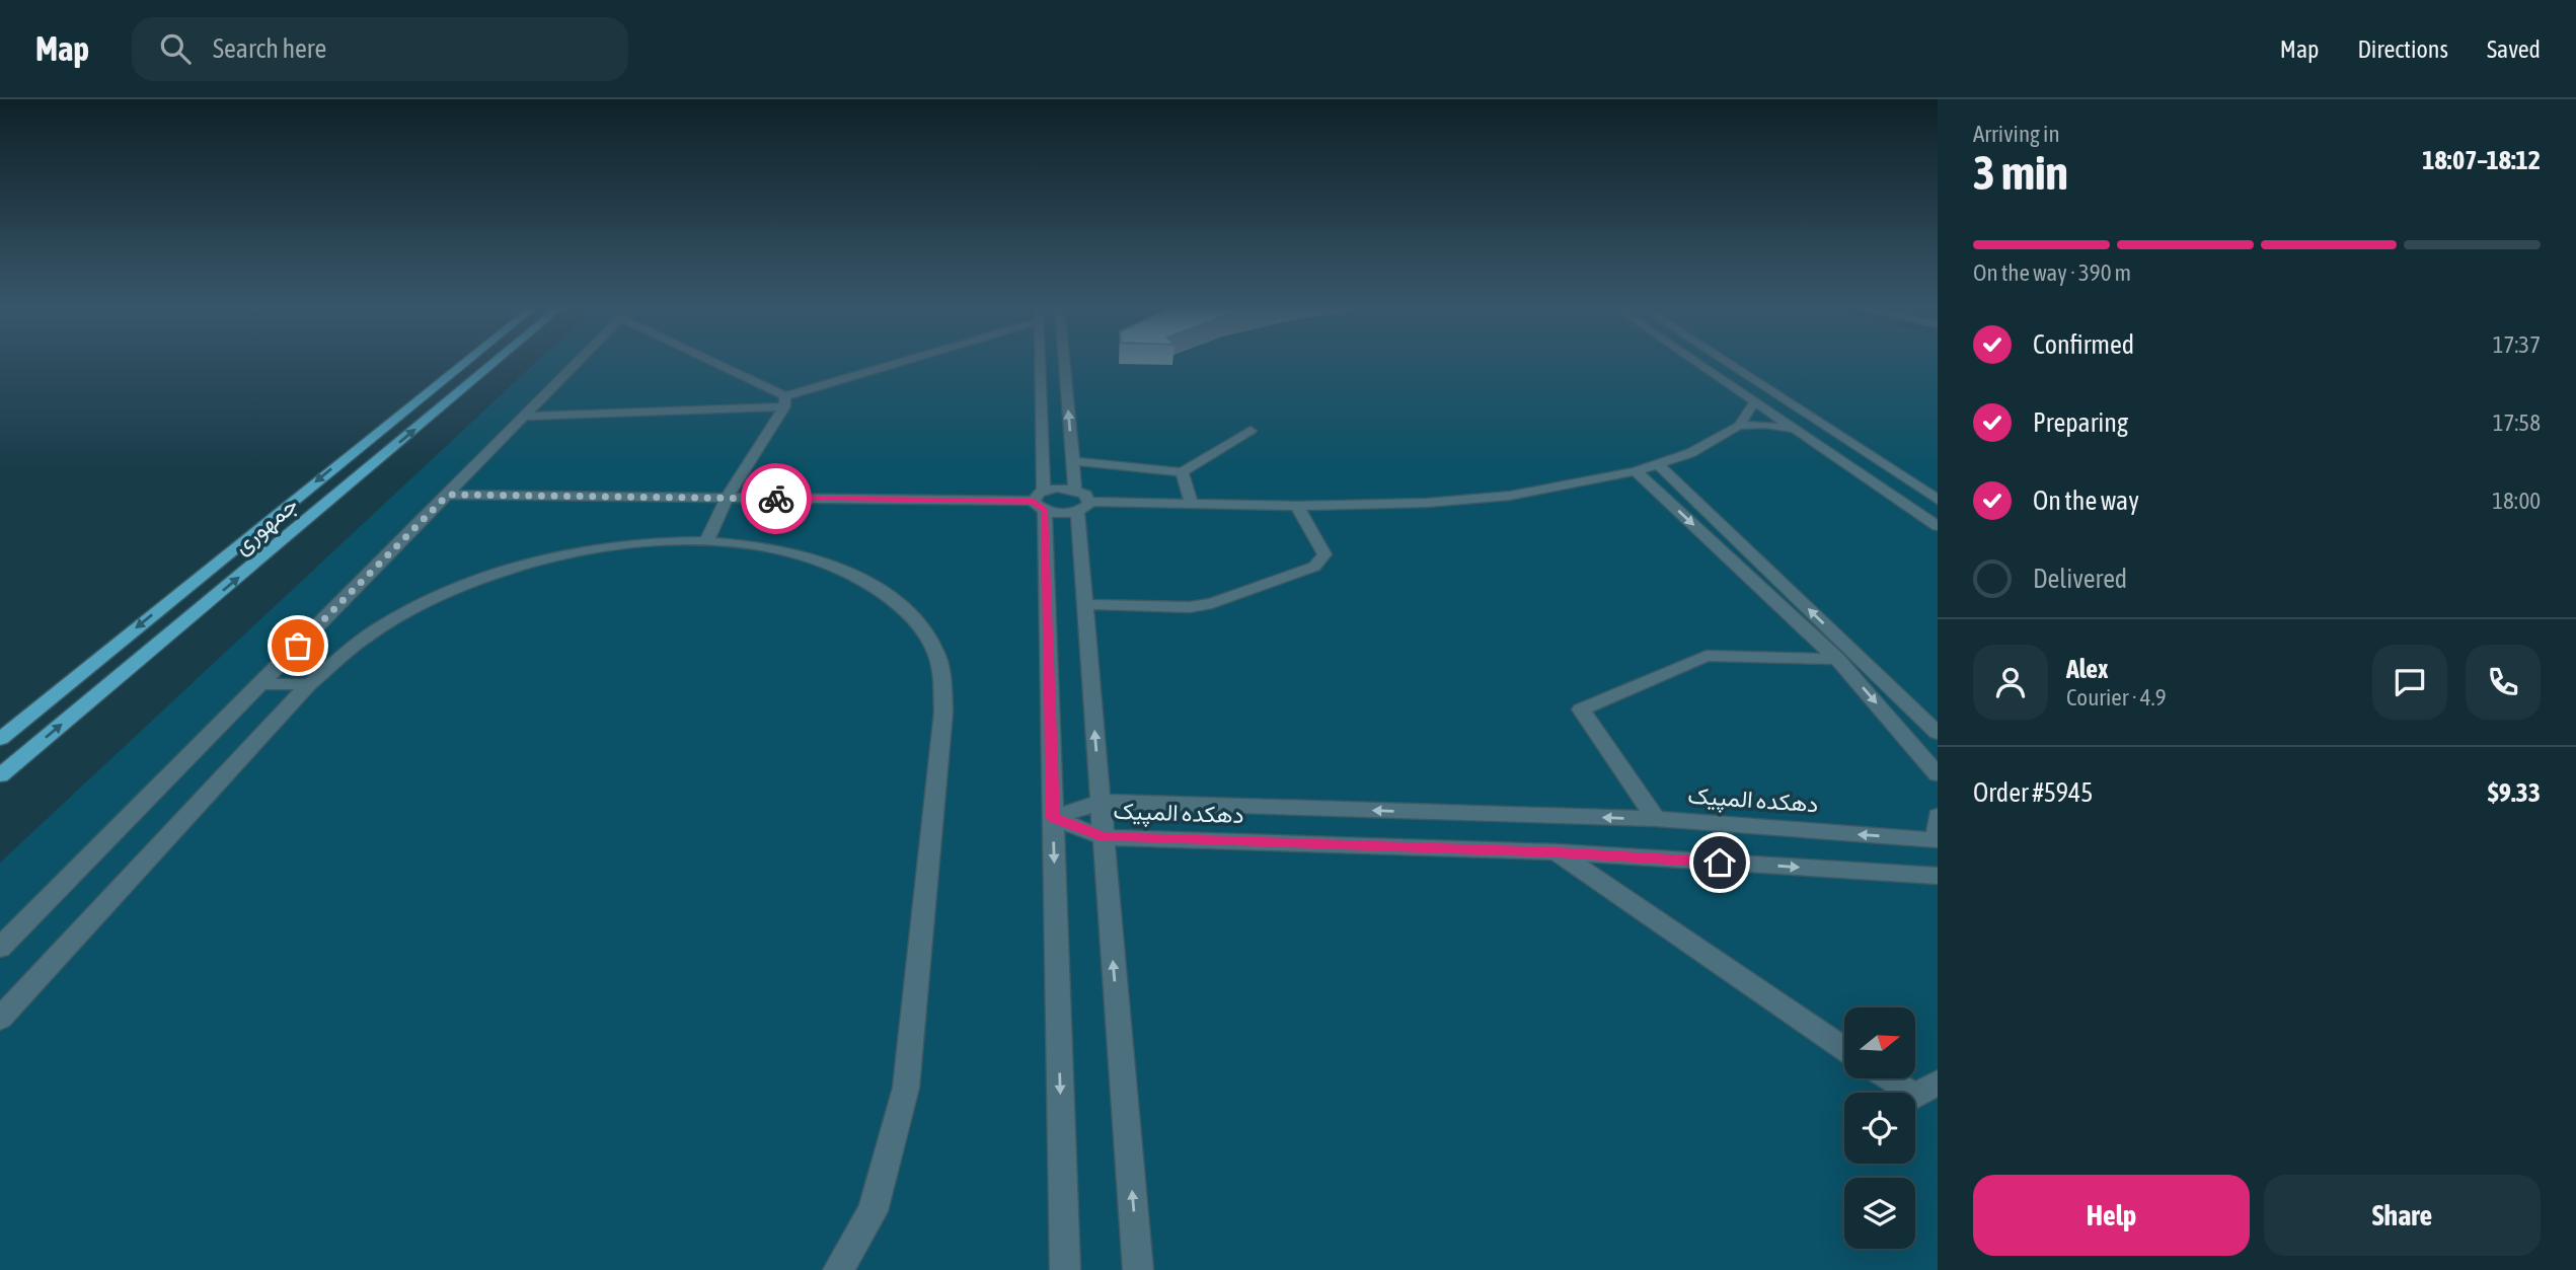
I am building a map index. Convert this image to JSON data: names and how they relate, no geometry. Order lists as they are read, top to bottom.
{
  "streets": {
    "main road": ["جمهوری"],
    "street": ["دهکده المپیک"]
  },
  "north": "right",
  "page": {
    "header": "Map",
    "search": "Search here",
    "nav": ["Map", "Directions", "Saved"],
    "heading": ["3 min", "Arriving in", "18:07–18:12"],
    "panel": [
      "Alex",
      "Courier · 4.9",
      "Order #5945",
      "$9.33"
    ],
    "bar": "On the way · 390 m",
    "list": [
      ["Confirmed", "17:37"],
      ["Preparing", "17:58"],
      ["On the way", "18:00"],
      "Delivered"
    ],
    "buttons": ["Help", "Share"]
  }
}
